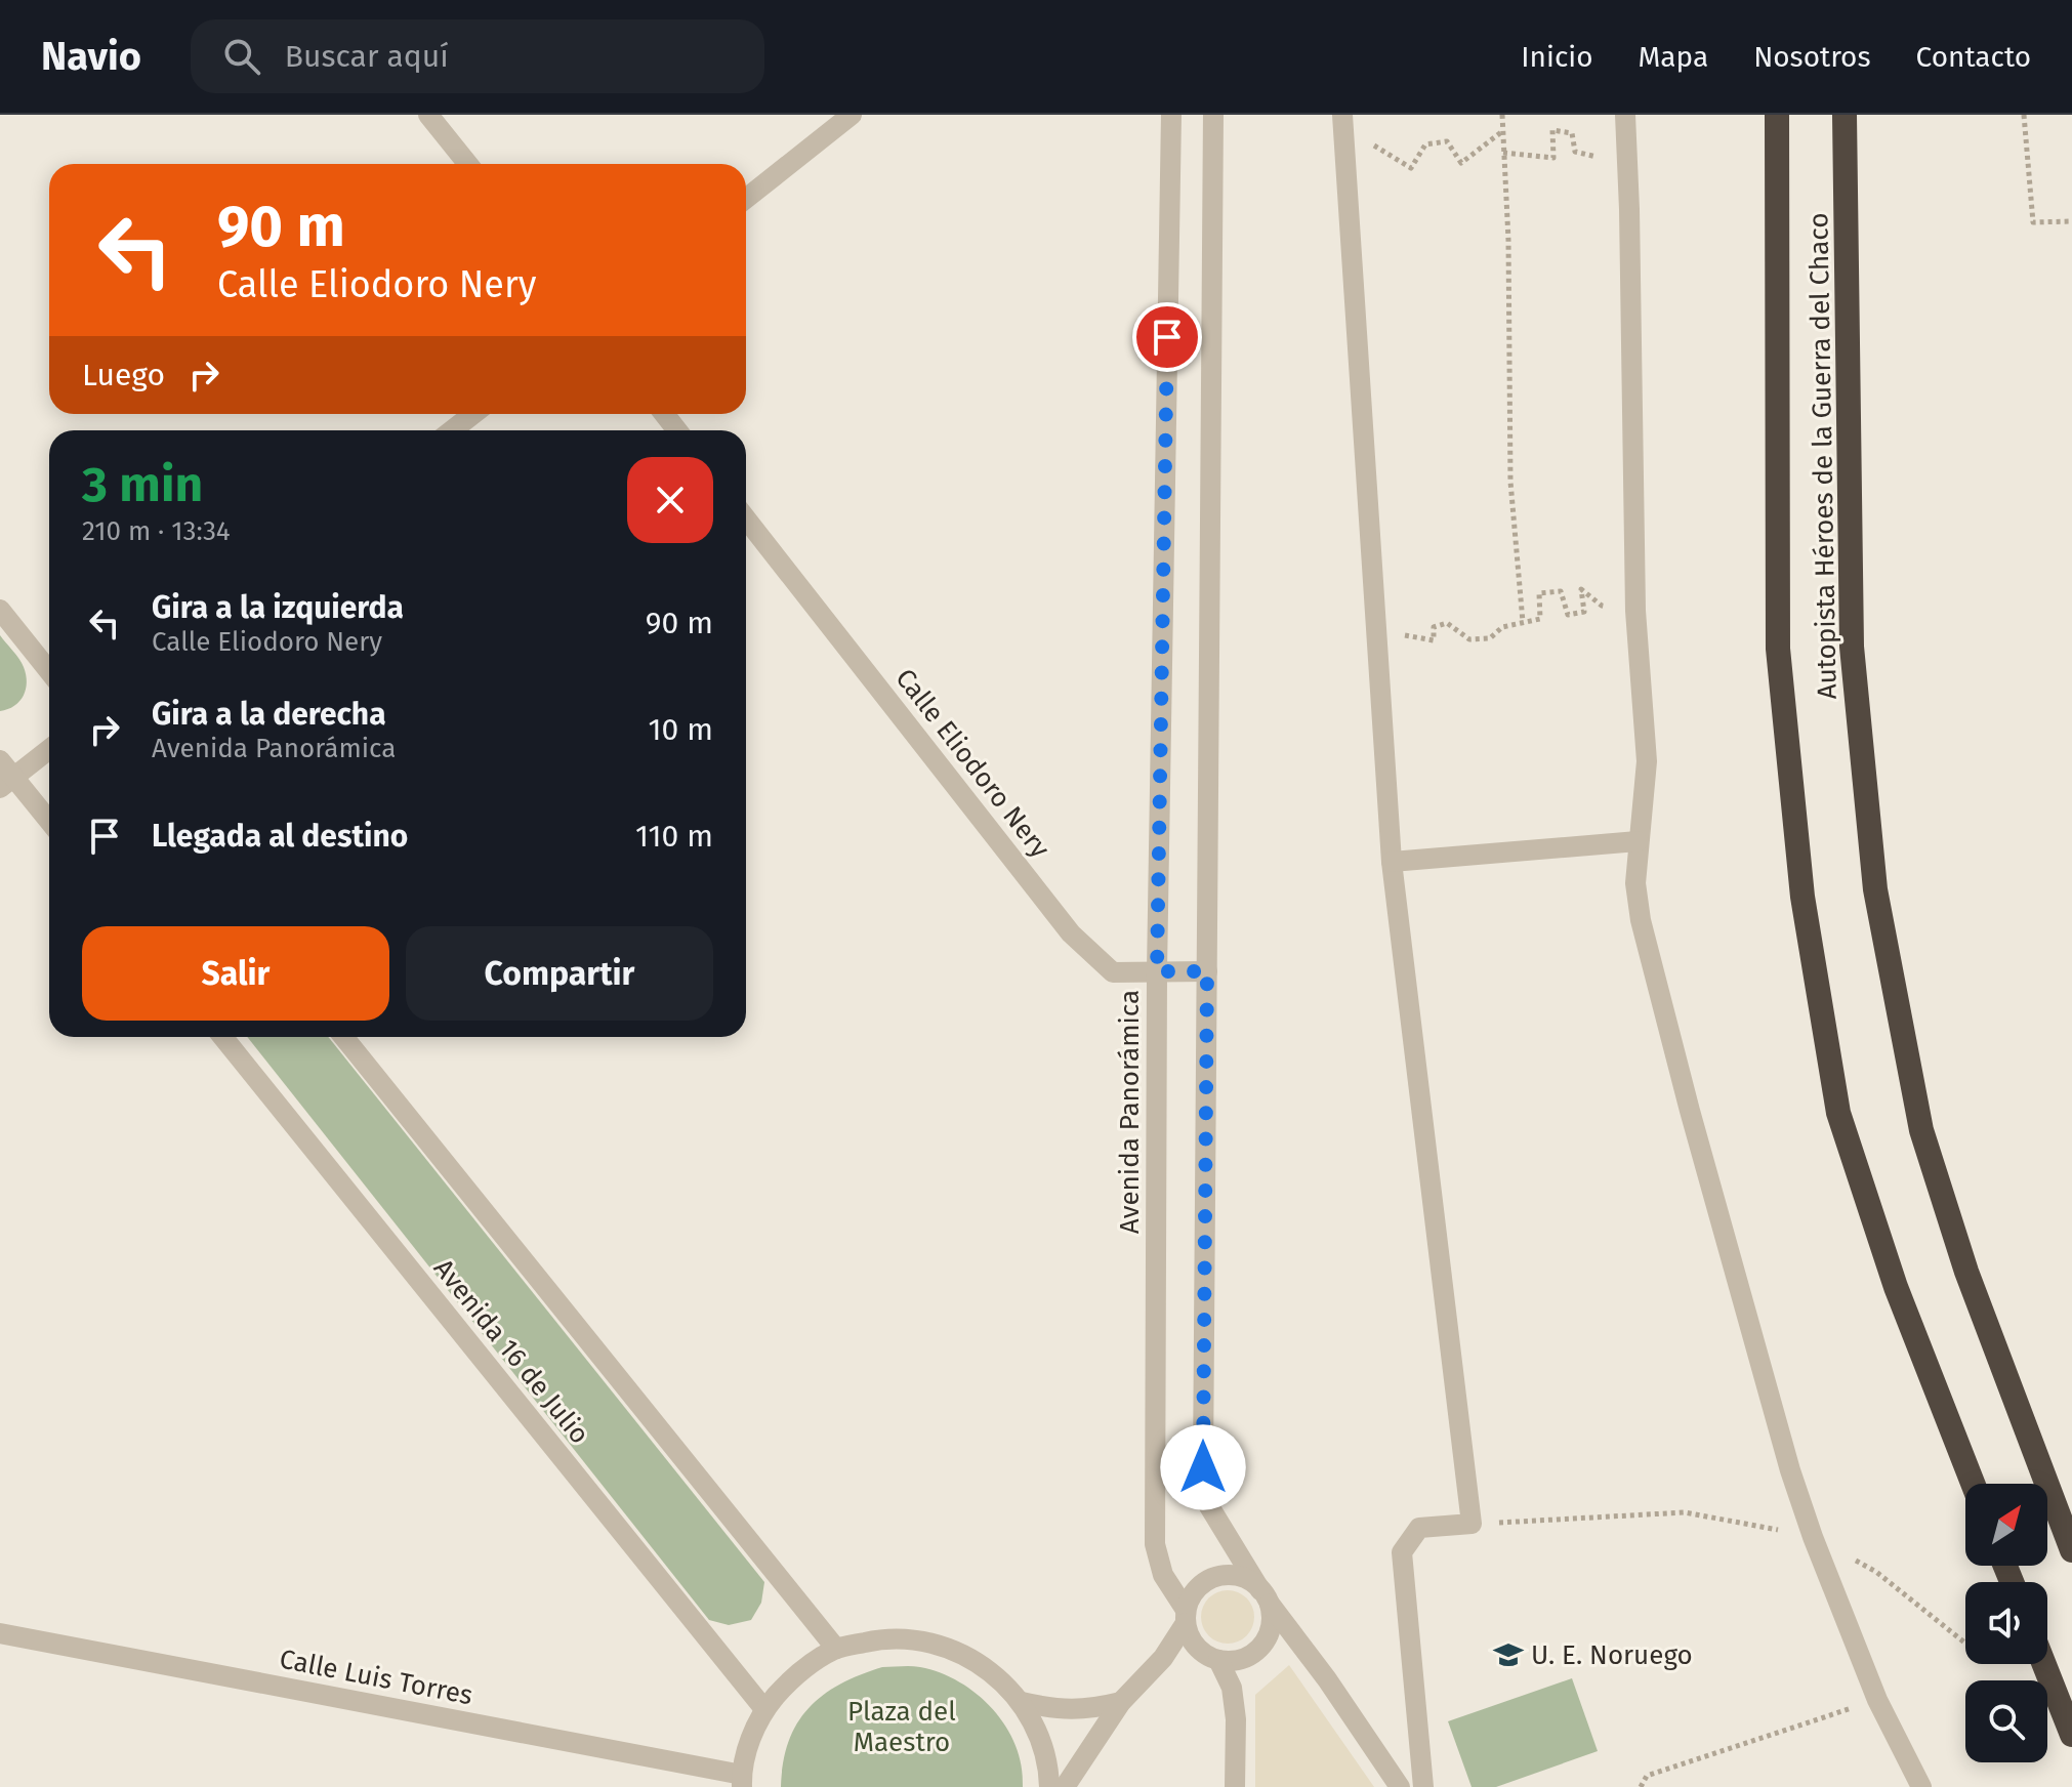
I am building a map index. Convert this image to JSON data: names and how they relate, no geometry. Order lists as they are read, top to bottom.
{
  "streets": {
    "highway": ["Autopista Héroes de la Guerra del Chaco"],
    "street": [
      "Calle Eliodoro Nery",
      "Avenida Panorámica",
      "Avenida 16 de Julio",
      "Calle Luis Torres"
    ]
  },
  "crossings": [
    ["Calle Eliodoro Nery", "Avenida Panorámica"]
  ],
  "parks": ["Plaza del Maestro"],
  "places": {
    "school or university": ["U. E. Noruego"]
  },
  "north": "top right",
  "page": {
    "header": "Navio",
    "search": "Buscar aquí",
    "nav": [
      "Inicio",
      "Mapa",
      "Nosotros",
      "Contacto"
    ],
    "turn": ["90 m", "Calle Eliodoro Nery"],
    "then": "Luego",
    "heading": ["3 min", "210 m · 13:34"],
    "list": [
      {
        "name": "Gira a la izquierda",
        "note": "Calle Eliodoro Nery",
        "value": "90 m"
      },
      {
        "name": "Gira a la derecha",
        "note": "Avenida Panorámica",
        "value": "10 m"
      },
      {
        "name": "Llegada al destino",
        "value": "110 m"
      }
    ],
    "buttons": ["Salir", "Compartir"]
  }
}
